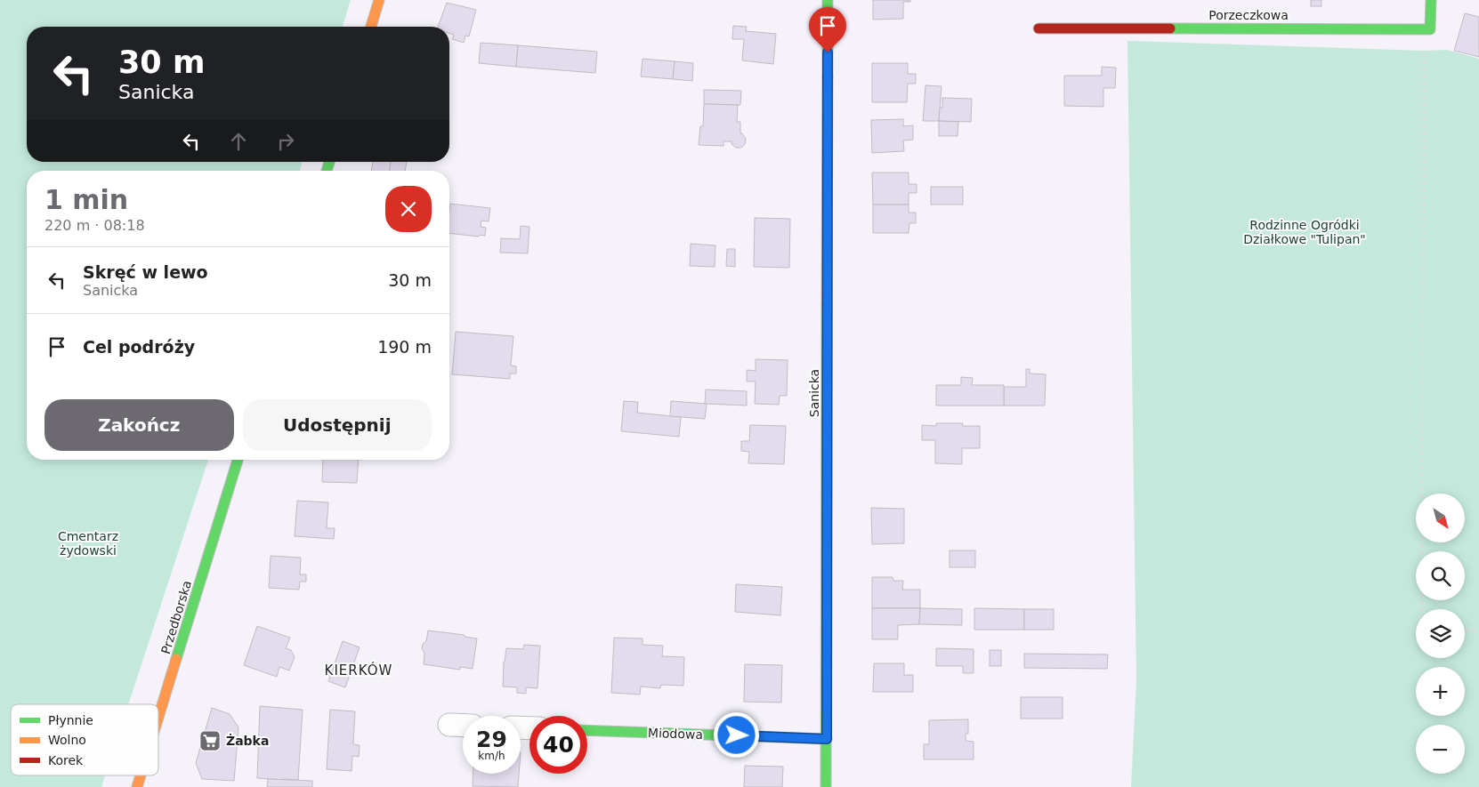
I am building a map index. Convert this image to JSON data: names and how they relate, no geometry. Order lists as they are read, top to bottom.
{
  "streets": {
    "street": [
      "Porzeczkowa",
      "Sanicka",
      "Przedborska",
      "Miodowa"
    ]
  },
  "crossings": [
    ["Sanicka", "Miodowa"]
  ],
  "districts": ["KIERKÓW"],
  "parks": ["Rodzinne Ogródki Działkowe \"Tulipan\"", "Cmentarz żydowski"],
  "places": {
    "supermarket": ["Żabka"]
  },
  "legend": ["Płynnie", "Wolno", "Korek"],
  "north": "bottom right",
  "page": {
    "turn": ["30 m", "Sanicka"],
    "heading": ["1 min", "220 m · 08:18"],
    "list": [
      {
        "name": "Skręć w lewo",
        "note": "Sanicka",
        "value": "30 m"
      },
      {
        "name": "Cel podróży",
        "value": "190 m"
      }
    ],
    "buttons": ["Zakończ", "Udostępnij"],
    "map_buttons": ["+", "−"],
    "speed": "29 km/h",
    "limit": "40"
  }
}
